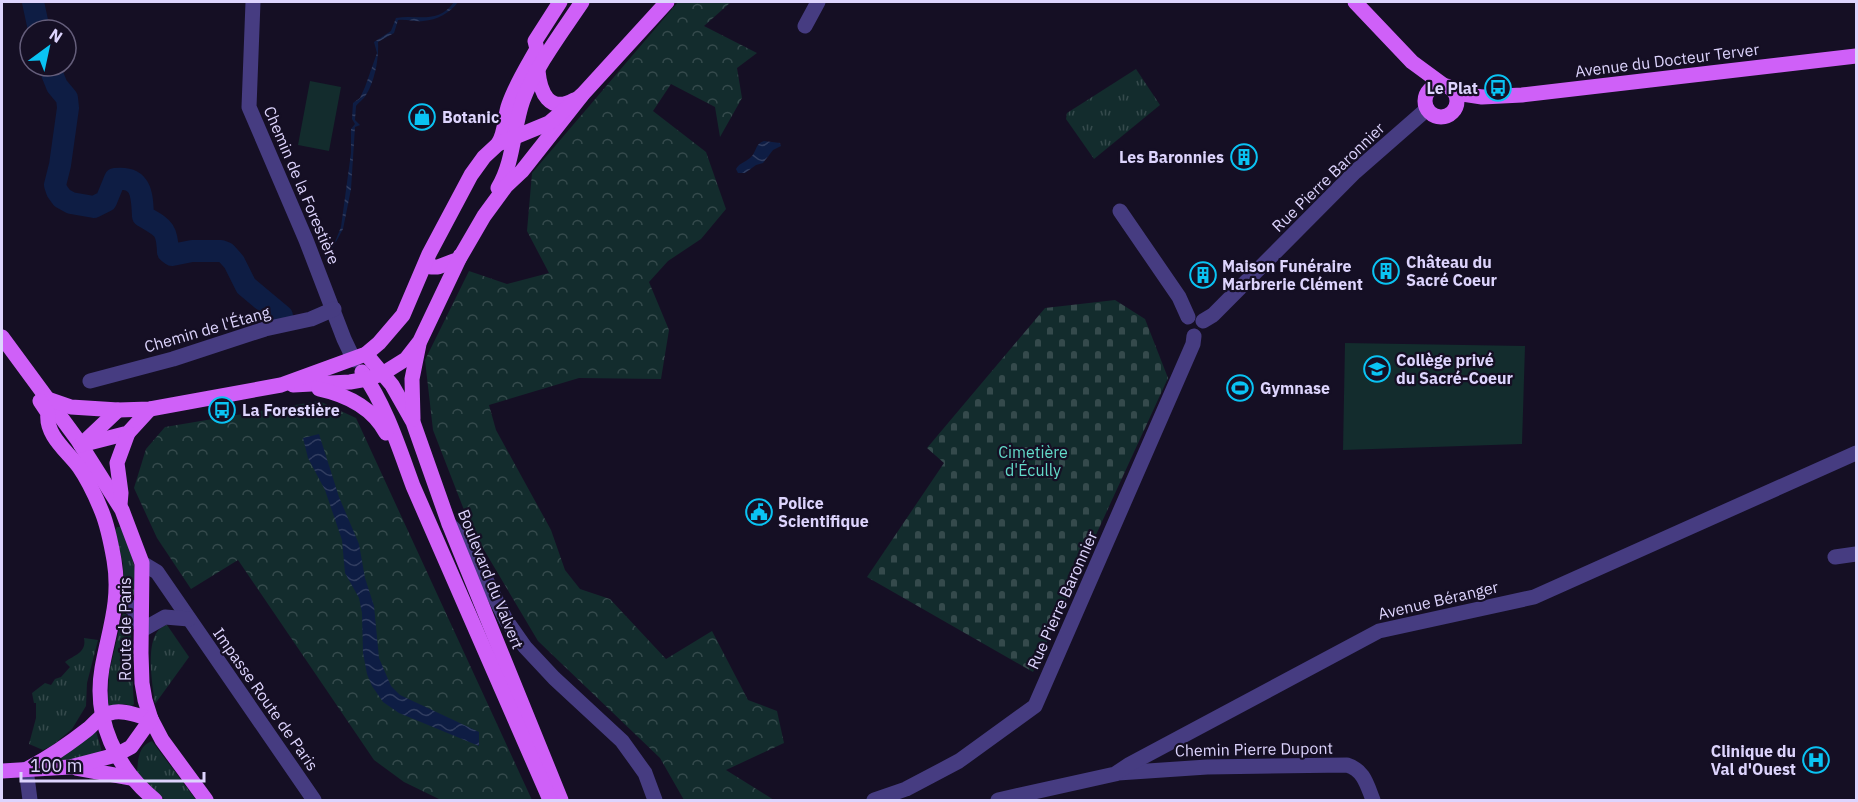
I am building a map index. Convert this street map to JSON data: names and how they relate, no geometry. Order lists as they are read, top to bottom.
{
  "streets": {
    "main road": [
      "Avenue du Docteur Terver",
      "Chemin de la Forestière",
      "Boulevard du Valvert",
      "Route de Paris"
    ],
    "street": [
      "Rue Pierre Baronnier",
      "Chemin de l'Étang",
      "Avenue Béranger",
      "Impasse Route de Paris",
      "Chemin Pierre Dupont"
    ]
  },
  "crossings": [
    ["Avenue du Docteur Terver", "Rue Pierre Baronnier"],
    ["Chemin de la Forestière", "Chemin de l'Étang"],
    ["Chemin de la Forestière", "Boulevard du Valvert"],
    ["Avenue Béranger", "Chemin Pierre Dupont"],
    ["Route de Paris", "Impasse Route de Paris"]
  ],
  "parks": ["Cimetière d'Écully"],
  "places": {
    "bus stop": ["Le Plat", "La Forestière"],
    "shop": ["Botanic"],
    "building": ["Les Baronnies", "Château du Sacré Coeur", "Maison Funéraire Marbrerie Clément"],
    "school or university": ["Collège privé du Sacré-Coeur"],
    "sports": ["Gymnase"],
    "public building": ["Police Scientifique"],
    "hospital": ["Clinique du Val d'Ouest"]
  },
  "scale_bar": "100 m",
  "north": "top right"
}
